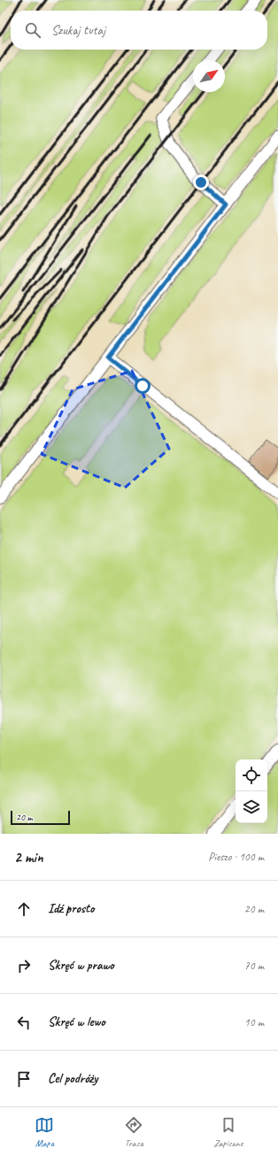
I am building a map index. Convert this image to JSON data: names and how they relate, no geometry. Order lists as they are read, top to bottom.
{
  "scale_bar": "20 m",
  "north": "top right",
  "page": {
    "search": "Szukaj tutaj",
    "scale": "20 m",
    "heading": ["2 min", "Pieszo · 100 m"],
    "list": [
      ["Idź prosto", "20 m"],
      ["Skręć w prawo", "70 m"],
      ["Skręć w lewo", "10 m"],
      "Cel podróży"
    ],
    "nav": ["Mapa", "Trasa", "Zapisane"]
  }
}
